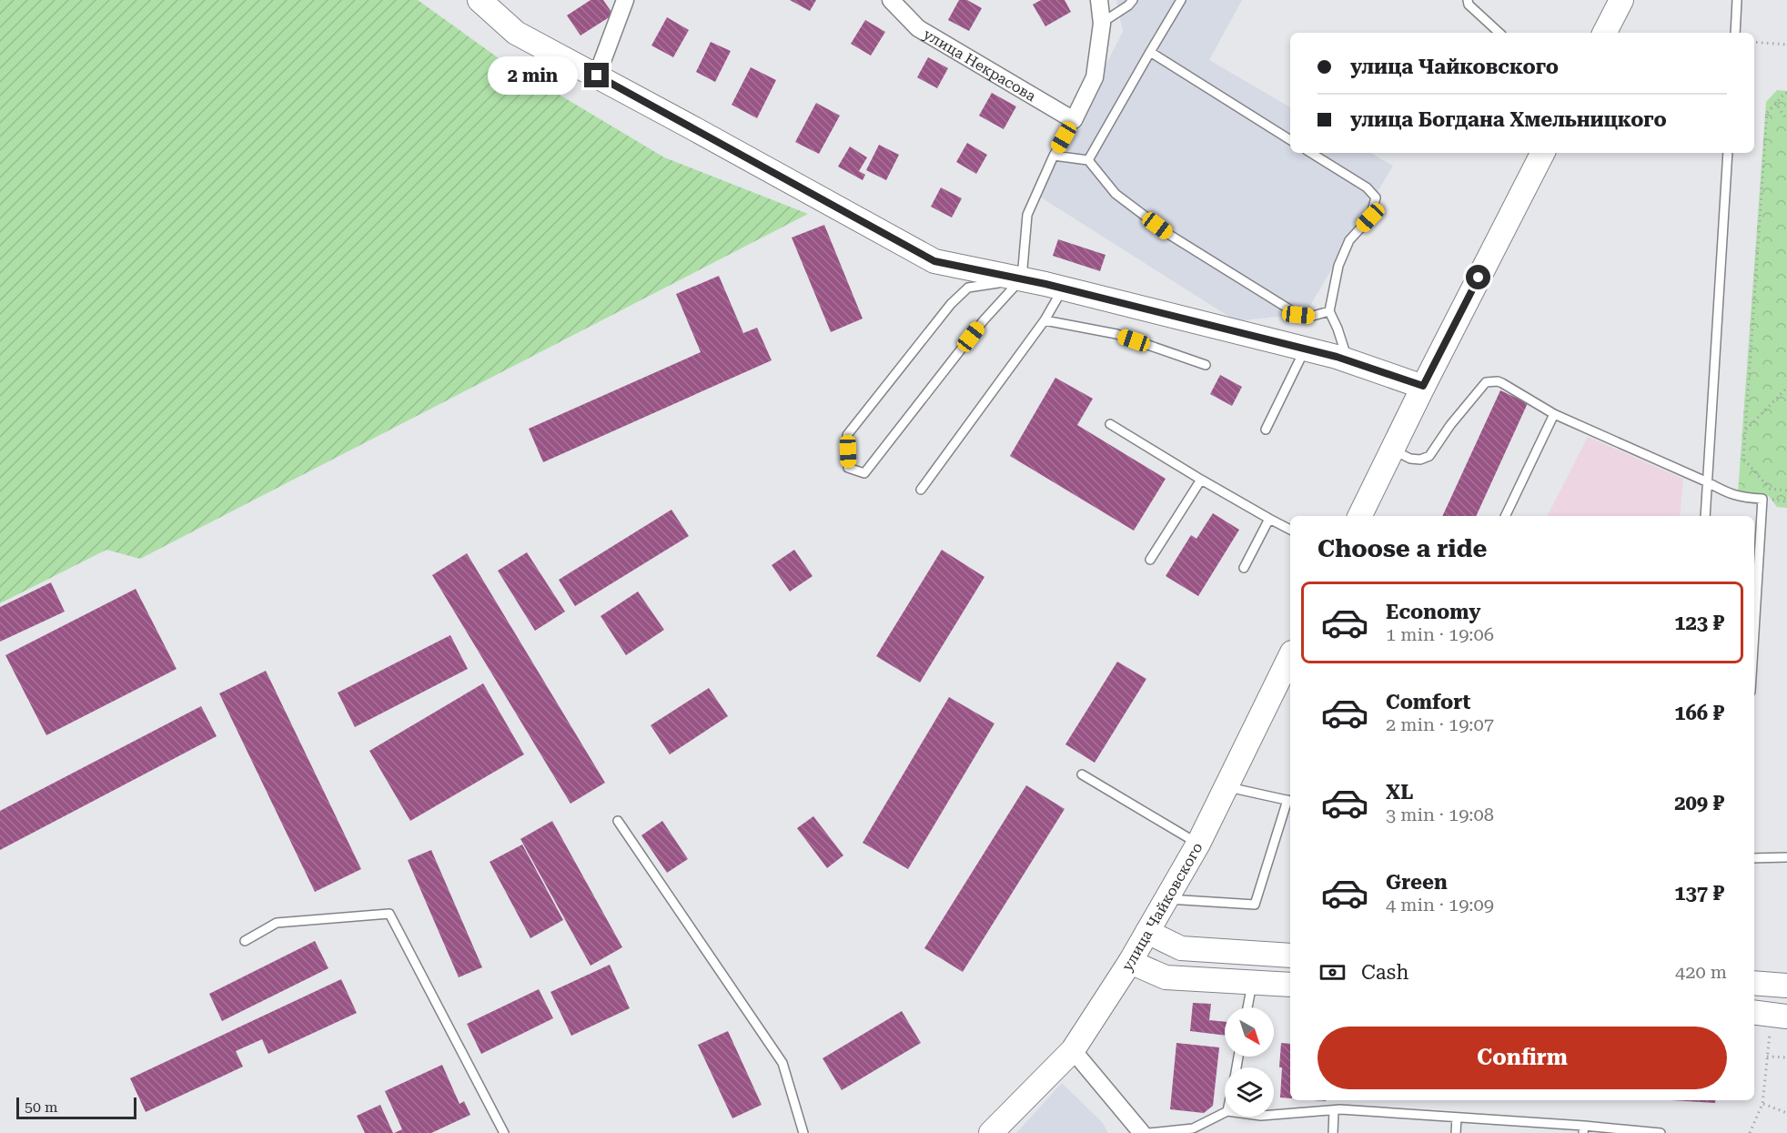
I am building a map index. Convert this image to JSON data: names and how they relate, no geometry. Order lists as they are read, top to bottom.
{
  "streets": {
    "main road": ["улица Чайковского"],
    "street": ["улица Некрасова"]
  },
  "scale_bar": "50 m",
  "north": "bottom right",
  "page": {
    "banner": ["улица Чайковского", "улица Богдана Хмельницкого"],
    "bubble": "2 min",
    "heading": "Choose a ride",
    "list": [
      {
        "name": "Economy",
        "note": "1 min · 19:06",
        "value": "123 ₽"
      },
      {
        "name": "Comfort",
        "note": "2 min · 19:07",
        "value": "166 ₽"
      },
      {
        "name": "XL",
        "note": "3 min · 19:08",
        "value": "209 ₽"
      },
      {
        "name": "Green",
        "note": "4 min · 19:09",
        "value": "137 ₽"
      }
    ],
    "pay": ["Cash", "420 m"],
    "buttons": "Confirm",
    "scale": "50 m"
  }
}
